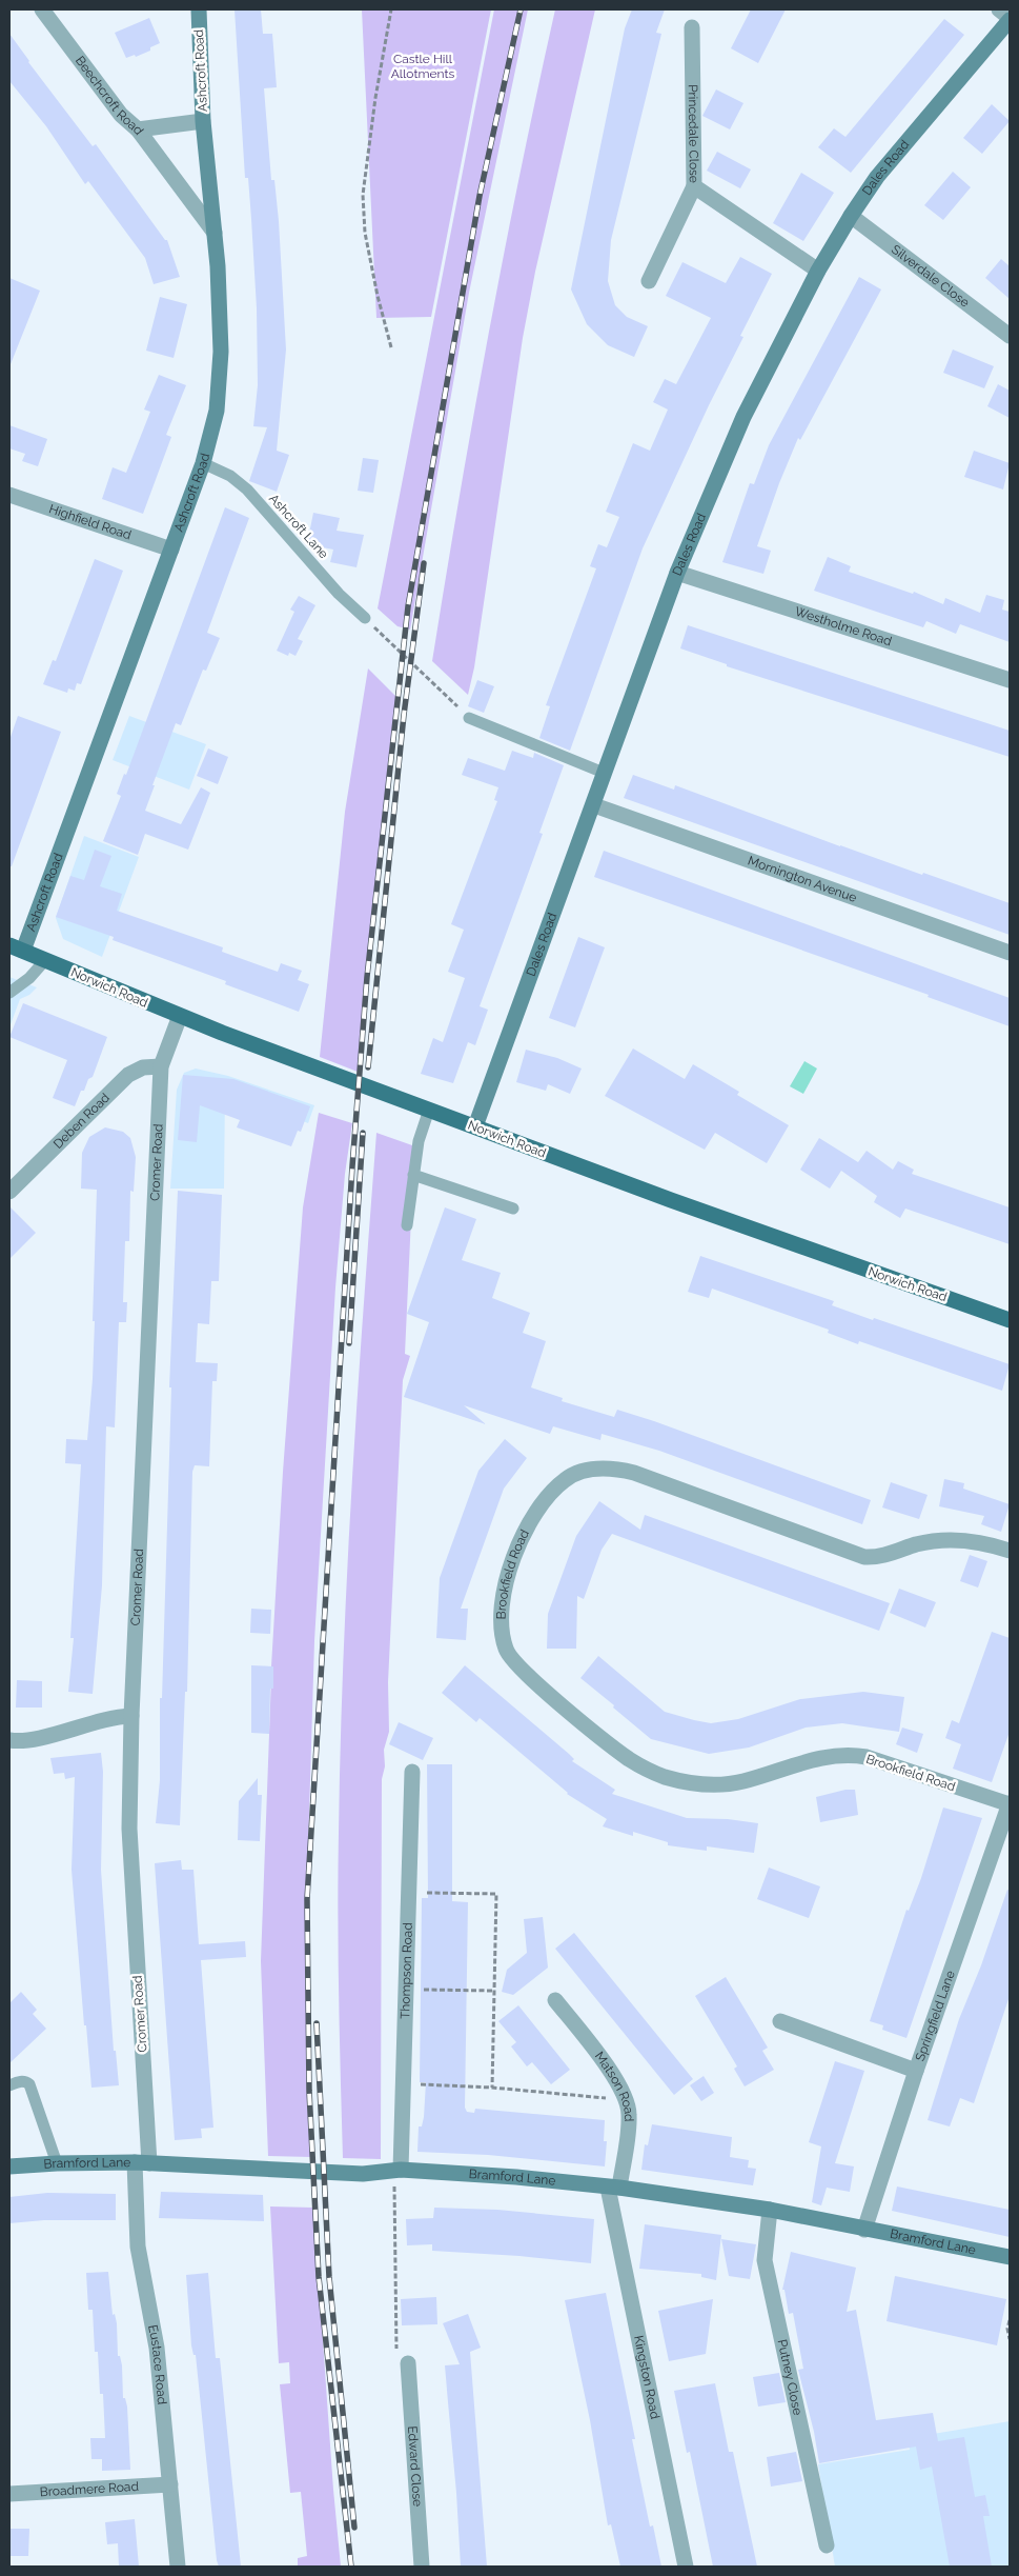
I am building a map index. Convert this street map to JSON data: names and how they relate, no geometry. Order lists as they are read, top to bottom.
{
  "streets": {
    "main road": ["Norwich Road"],
    "street": [
      "Ashcroft Road",
      "Beechcroft Road",
      "Princedale Close",
      "Dales Road",
      "Silverdale Close",
      "Highfield Road",
      "Westholme Road",
      "Mornington Avenue",
      "Deben Road",
      "Cromer Road",
      "Brookfield Road",
      "Thompson Road",
      "Springfield Lane",
      "Matson Road",
      "Bramford Lane",
      "Eustace Road",
      "Kingston Road",
      "Putney Close",
      "Edward Close",
      "Broadmere Road"
    ],
    "lane": ["Ashcroft Lane"]
  },
  "crossings": [
    ["Ashcroft Road", "Beechcroft Road"],
    ["Ashcroft Road", "Highfield Road"],
    ["Ashcroft Road", "Ashcroft Lane"],
    ["Ashcroft Road", "Norwich Road"],
    ["Princedale Close", "Dales Road"],
    ["Dales Road", "Silverdale Close"],
    ["Dales Road", "Westholme Road"],
    ["Dales Road", "Mornington Avenue"],
    ["Dales Road", "Norwich Road"],
    ["Norwich Road", "Cromer Road"],
    ["Deben Road", "Cromer Road"],
    ["Cromer Road", "Bramford Lane"],
    ["Cromer Road", "Eustace Road"],
    ["Brookfield Road", "Springfield Lane"],
    ["Thompson Road", "Bramford Lane"],
    ["Springfield Lane", "Bramford Lane"],
    ["Matson Road", "Bramford Lane"],
    ["Matson Road", "Kingston Road"],
    ["Bramford Lane", "Eustace Road"],
    ["Bramford Lane", "Kingston Road"],
    ["Bramford Lane", "Putney Close"],
    ["Eustace Road", "Broadmere Road"]
  ],
  "parks": ["Castle Hill Allotments"]
}
